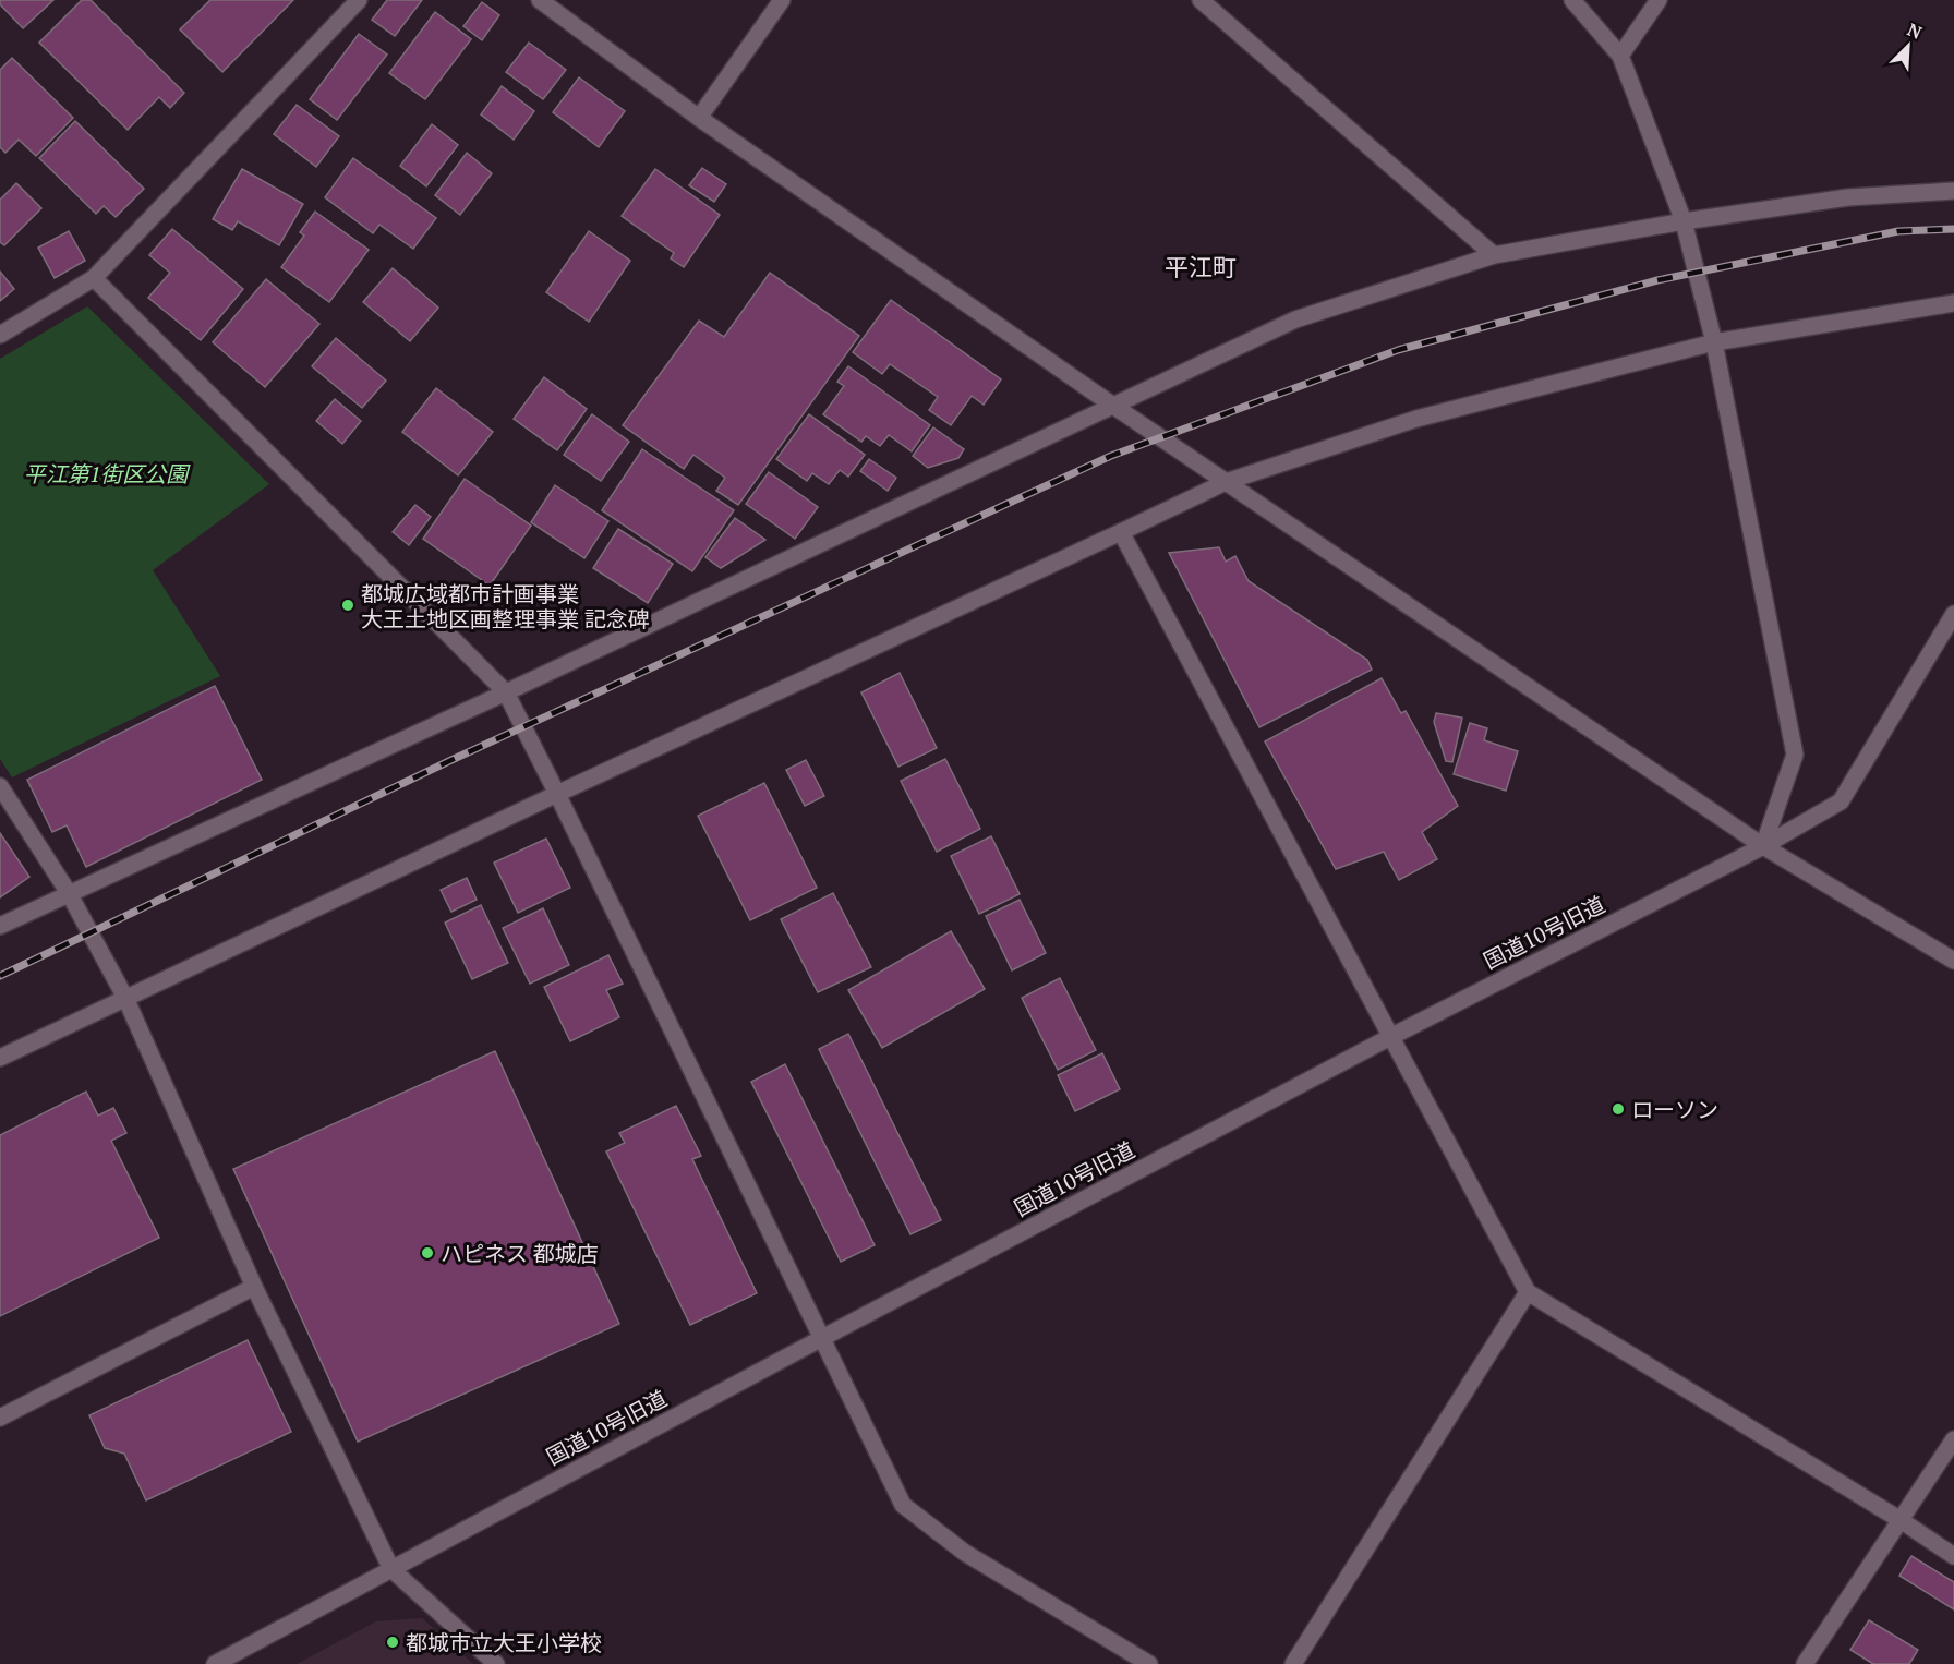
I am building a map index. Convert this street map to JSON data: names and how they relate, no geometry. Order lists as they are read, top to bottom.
{
  "streets": {
    "street": ["国道10号旧道"]
  },
  "districts": ["平江町"],
  "parks": ["平江第1街区公園"],
  "places": [
    "都城広域都市計画事業 大王土地区画整理事業 記念碑",
    "ローソン",
    "ハピネス 都城店",
    "都城市立大王小学校"
  ],
  "north": "top right"
}
